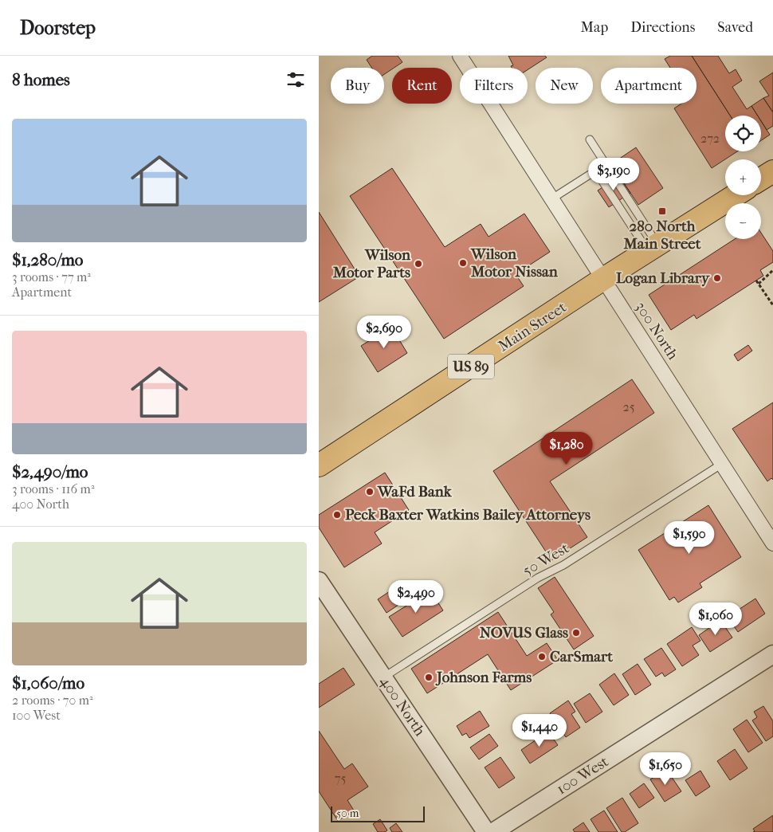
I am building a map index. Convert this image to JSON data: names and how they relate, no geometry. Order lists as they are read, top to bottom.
{
  "streets": {
    "main road": ["Main Street", "US 89"],
    "street": ["300 North", "400 North", "100 West"],
    "lane": ["50 West"]
  },
  "crossings": [
    ["Main Street", "300 North"],
    ["300 North", "50 West"],
    ["50 West", "400 North"]
  ],
  "places": {
    "transit": ["280 North Main Street"],
    "other": [
      "Wilson Motor Nissan",
      "Wilson Motor Parts",
      "Logan Library",
      "WaFd Bank",
      "Peck Baxter Watkins Bailey Attorneys",
      "NOVUS Glass",
      "CarSmart",
      "Johnson Farms"
    ]
  },
  "house_numbers": ["272", "25", "75"],
  "scale_bar": "50 m",
  "page": {
    "header": "Doorstep",
    "nav": ["Map", "Directions", "Saved"],
    "heading": "8 homes",
    "chip": [
      "Buy",
      "Rent",
      "Filters",
      "New",
      "Apartment"
    ],
    "list": [
      {
        "name": "$1,280/mo",
        "note": "3 rooms · 77 m² · Apartment"
      },
      {
        "name": "$2,490/mo",
        "note": "3 rooms · 116 m² · 400 North"
      },
      {
        "name": "$1,060/mo",
        "note": "2 rooms · 70 m² · 100 West"
      }
    ],
    "map_buttons": ["+", "−"],
    "price": [
      "$3,190",
      "$2,690",
      "$1,280",
      "$1,590",
      "$2,490",
      "$1,060",
      "$1,440",
      "$1,650"
    ],
    "scale": "50 m"
  }
}
